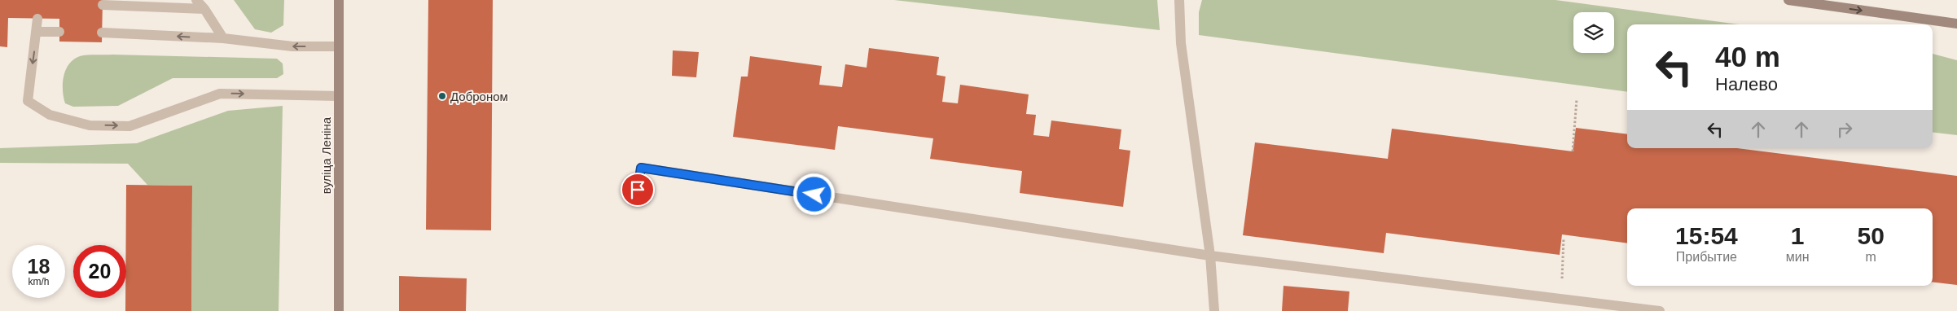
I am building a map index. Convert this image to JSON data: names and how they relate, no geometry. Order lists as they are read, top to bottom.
{
  "streets": {
    "main road": ["вуліца Леніна"]
  },
  "places": ["Доброном"],
  "page": {
    "turn": ["40 m", "Налево"],
    "eta": [
      "15:54",
      "Прибытие",
      "1",
      "мин",
      "50",
      "m"
    ],
    "speed": "18 km/h",
    "limit": "20"
  }
}
